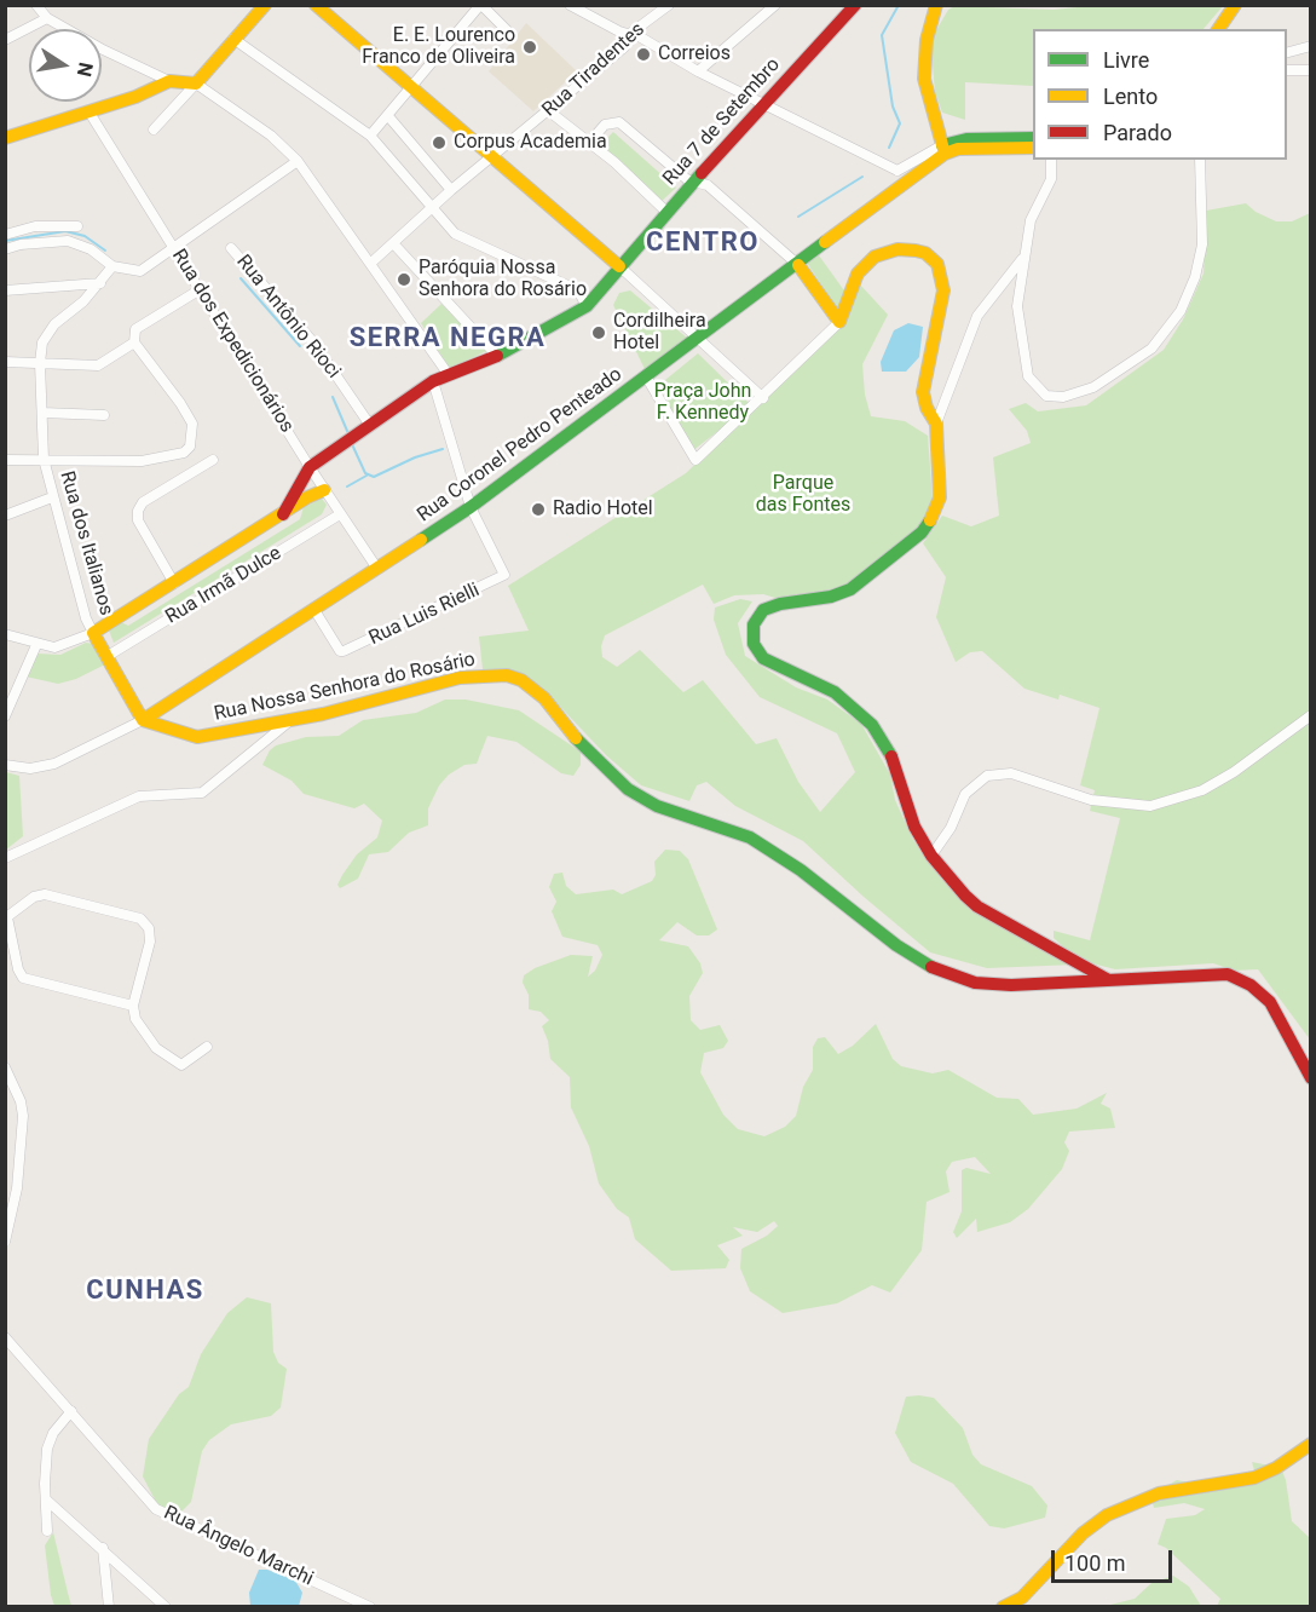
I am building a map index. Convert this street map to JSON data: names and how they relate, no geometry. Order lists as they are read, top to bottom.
{
  "streets": {
    "main road": [
      "Rua 7 de Setembro",
      "Rua Coronel Pedro Penteado",
      "Rua dos Italianos",
      "Rua Nossa Senhora do Rosário"
    ],
    "street": [
      "Rua Tiradentes",
      "Rua Antônio Rioci",
      "Rua dos Expedicionários",
      "Rua Irmã Dulce",
      "Rua Luis Rielli",
      "Rua Ângelo Marchi"
    ]
  },
  "crossings": [
    ["Rua dos Expedicionários", "Rua Coronel Pedro Penteado"],
    ["Rua dos Expedicionários", "Rua Irmã Dulce"],
    ["Rua Coronel Pedro Penteado", "Rua dos Italianos"],
    ["Rua Coronel Pedro Penteado", "Rua Luis Rielli"],
    ["Rua Coronel Pedro Penteado", "Rua Nossa Senhora do Rosário"],
    ["Rua dos Italianos", "Rua Irmã Dulce"],
    ["Rua dos Italianos", "Rua Nossa Senhora do Rosário"]
  ],
  "districts": ["CENTRO", "SERRA NEGRA", "CUNHAS"],
  "parks": ["Praça John F. Kennedy", "Parque das Fontes"],
  "places": [
    "E. E. Lourenco Franco de Oliveira",
    "Correios",
    "Corpus Academia",
    "Paróquia Nossa Senhora do Rosário",
    "Cordilheira Hotel",
    "Radio Hotel"
  ],
  "legend": ["Livre", "Lento", "Parado"],
  "scale_bar": "100 m",
  "north": "right"
}
